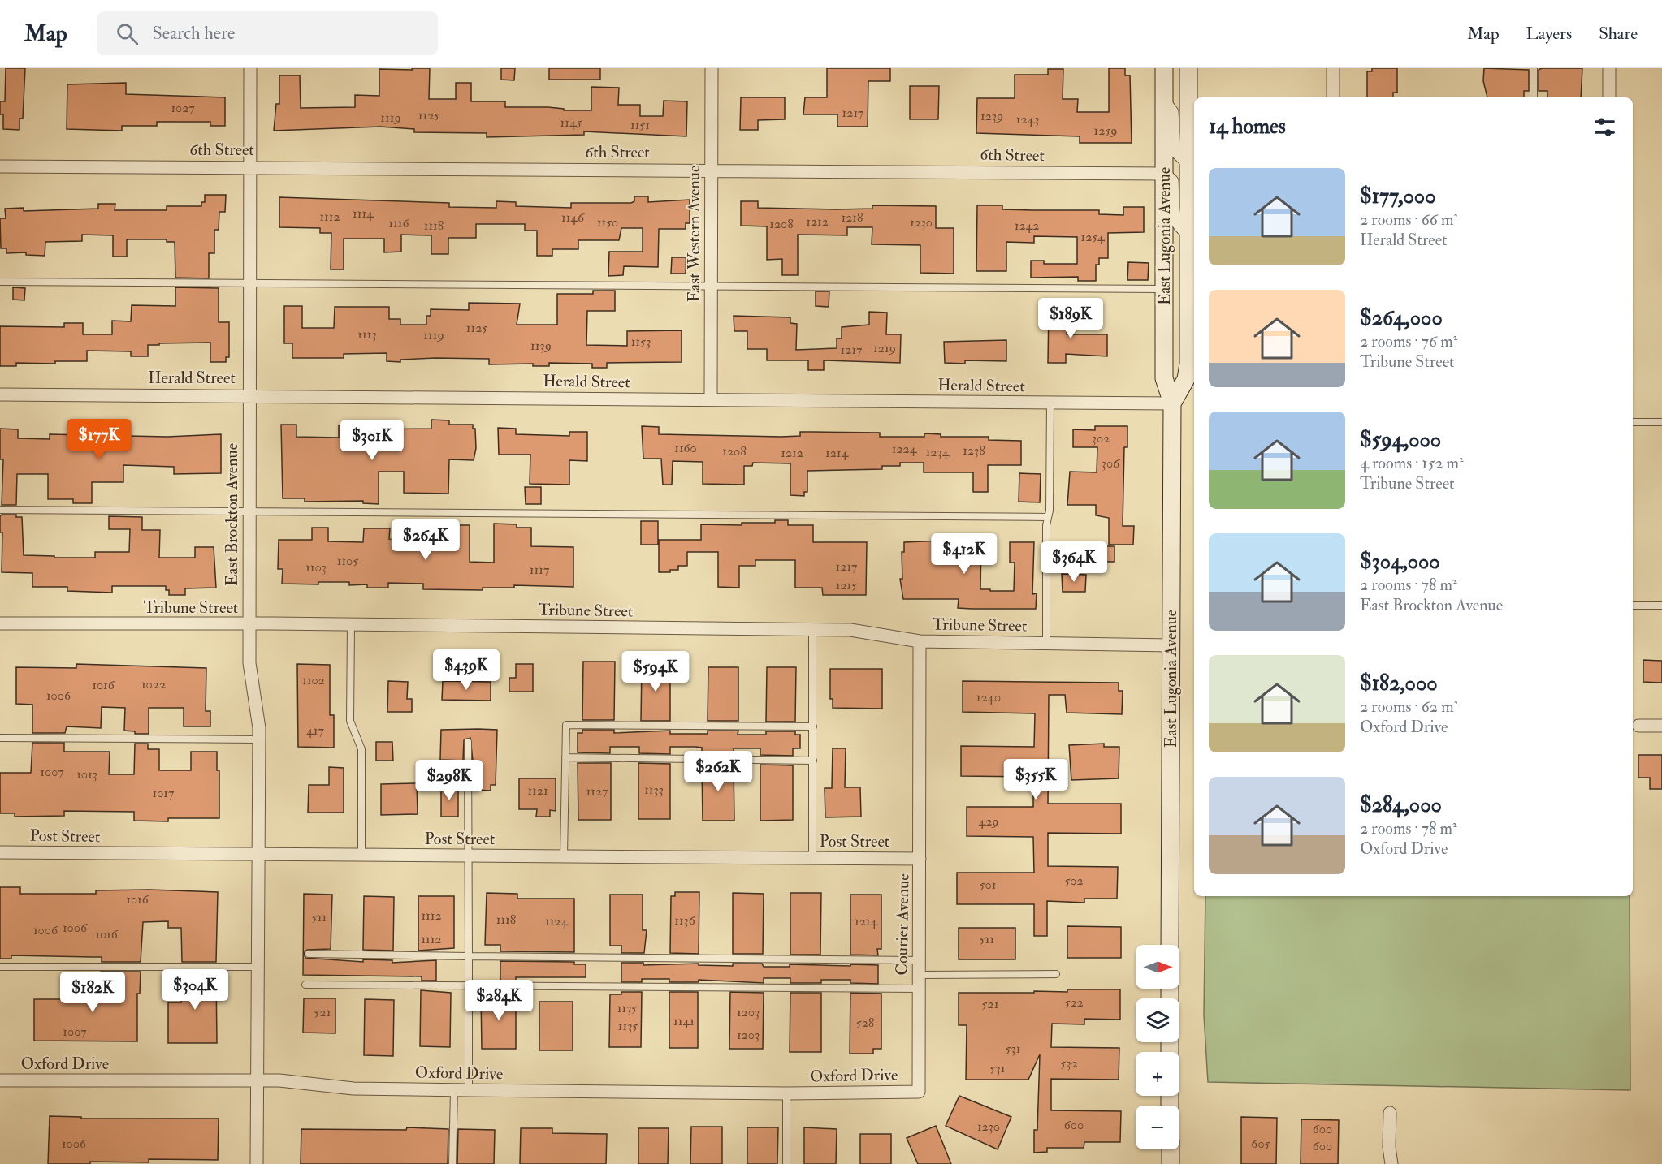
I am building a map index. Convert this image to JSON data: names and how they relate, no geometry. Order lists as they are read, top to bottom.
{
  "streets": {
    "main road": ["East Lugonia Avenue"],
    "street": [
      "6th Street",
      "East Western Avenue",
      "Herald Street",
      "East Brockton Avenue",
      "Tribune Street",
      "Post Street",
      "Courier Avenue",
      "Oxford Drive"
    ]
  },
  "crossings": [
    ["6th Street", "East Western Avenue"],
    ["6th Street", "East Lugonia Avenue"],
    ["6th Street", "East Brockton Avenue"],
    ["East Western Avenue", "Herald Street"],
    ["East Lugonia Avenue", "Herald Street"],
    ["East Lugonia Avenue", "Tribune Street"],
    ["Herald Street", "East Brockton Avenue"],
    ["East Brockton Avenue", "Tribune Street"],
    ["East Brockton Avenue", "Post Street"],
    ["East Brockton Avenue", "Oxford Drive"],
    ["Tribune Street", "Courier Avenue"],
    ["Post Street", "Courier Avenue"],
    ["Courier Avenue", "Oxford Drive"]
  ],
  "house_numbers": [
    "1027",
    "1217",
    "1125",
    "1239",
    "1119",
    "1243",
    "1145",
    "1151",
    "1259",
    "1114",
    "1112",
    "1146",
    "1218",
    "1212",
    "1150",
    "1230",
    "1116",
    "1208",
    "1118",
    "1242",
    "1254",
    "1125",
    "1113",
    "1119",
    "1153",
    "1139",
    "1219",
    "1217",
    "302",
    "1160",
    "1224",
    "1238",
    "1208",
    "1234",
    "1212",
    "1214",
    "306",
    "1105",
    "1217",
    "1103",
    "1117",
    "1215",
    "1102",
    "1022",
    "1016",
    "1006",
    "1240",
    "417",
    "1007",
    "1013",
    "1133",
    "1121",
    "1127",
    "1017",
    "429",
    "502",
    "501",
    "1016",
    "1112",
    "511",
    "1118",
    "1136",
    "1124",
    "1214",
    "1006",
    "1006",
    "1016",
    "1112",
    "511",
    "522",
    "521",
    "1135",
    "521",
    "1203",
    "1141",
    "528",
    "1135",
    "1007",
    "1203",
    "531",
    "532",
    "531",
    "600",
    "1230",
    "600",
    "1006",
    "605",
    "600"
  ],
  "north": "right",
  "page": {
    "header": "Map",
    "search": "Search here",
    "nav": ["Map", "Layers", "Share"],
    "heading": "14 homes",
    "list": [
      {
        "name": "$177,000",
        "note": "2 rooms · 66 m² · Herald Street"
      },
      {
        "name": "$264,000",
        "note": "2 rooms · 76 m² · Tribune Street"
      },
      {
        "name": "$594,000",
        "note": "4 rooms · 152 m² · Tribune Street"
      },
      {
        "name": "$304,000",
        "note": "2 rooms · 78 m² · East Brockton Avenue"
      },
      {
        "name": "$182,000",
        "note": "2 rooms · 62 m² · Oxford Drive"
      },
      {
        "name": "$284,000",
        "note": "2 rooms · 78 m² · Oxford Drive"
      }
    ],
    "price": [
      "$189K",
      "$177K",
      "$301K",
      "$264K",
      "$412K",
      "$364K",
      "$439K",
      "$594K",
      "$262K",
      "$355K",
      "$298K",
      "$304K",
      "$182K",
      "$284K"
    ],
    "map_buttons": ["+", "−"]
  }
}
